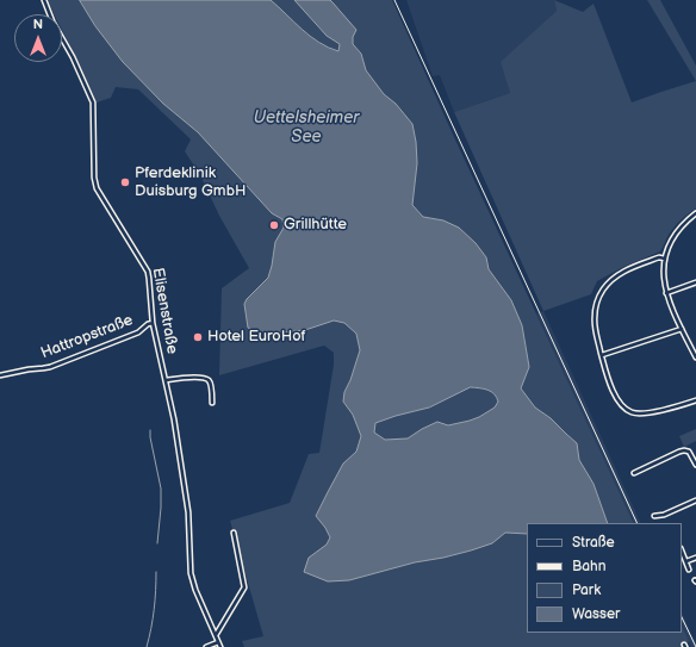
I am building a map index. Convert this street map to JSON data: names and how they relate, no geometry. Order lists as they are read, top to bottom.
{
  "streets": {
    "street": ["Elisenstraße", "Hattropstraße"]
  },
  "crossings": [
    ["Elisenstraße", "Hattropstraße"]
  ],
  "water": ["Uettelsheimer See"],
  "places": ["Pferdeklinik Duisburg GmbH", "Grillhütte", "Hotel EuroHof"],
  "legend": [
    "Straße",
    "Bahn",
    "Park",
    "Wasser"
  ],
  "north": "top"
}
